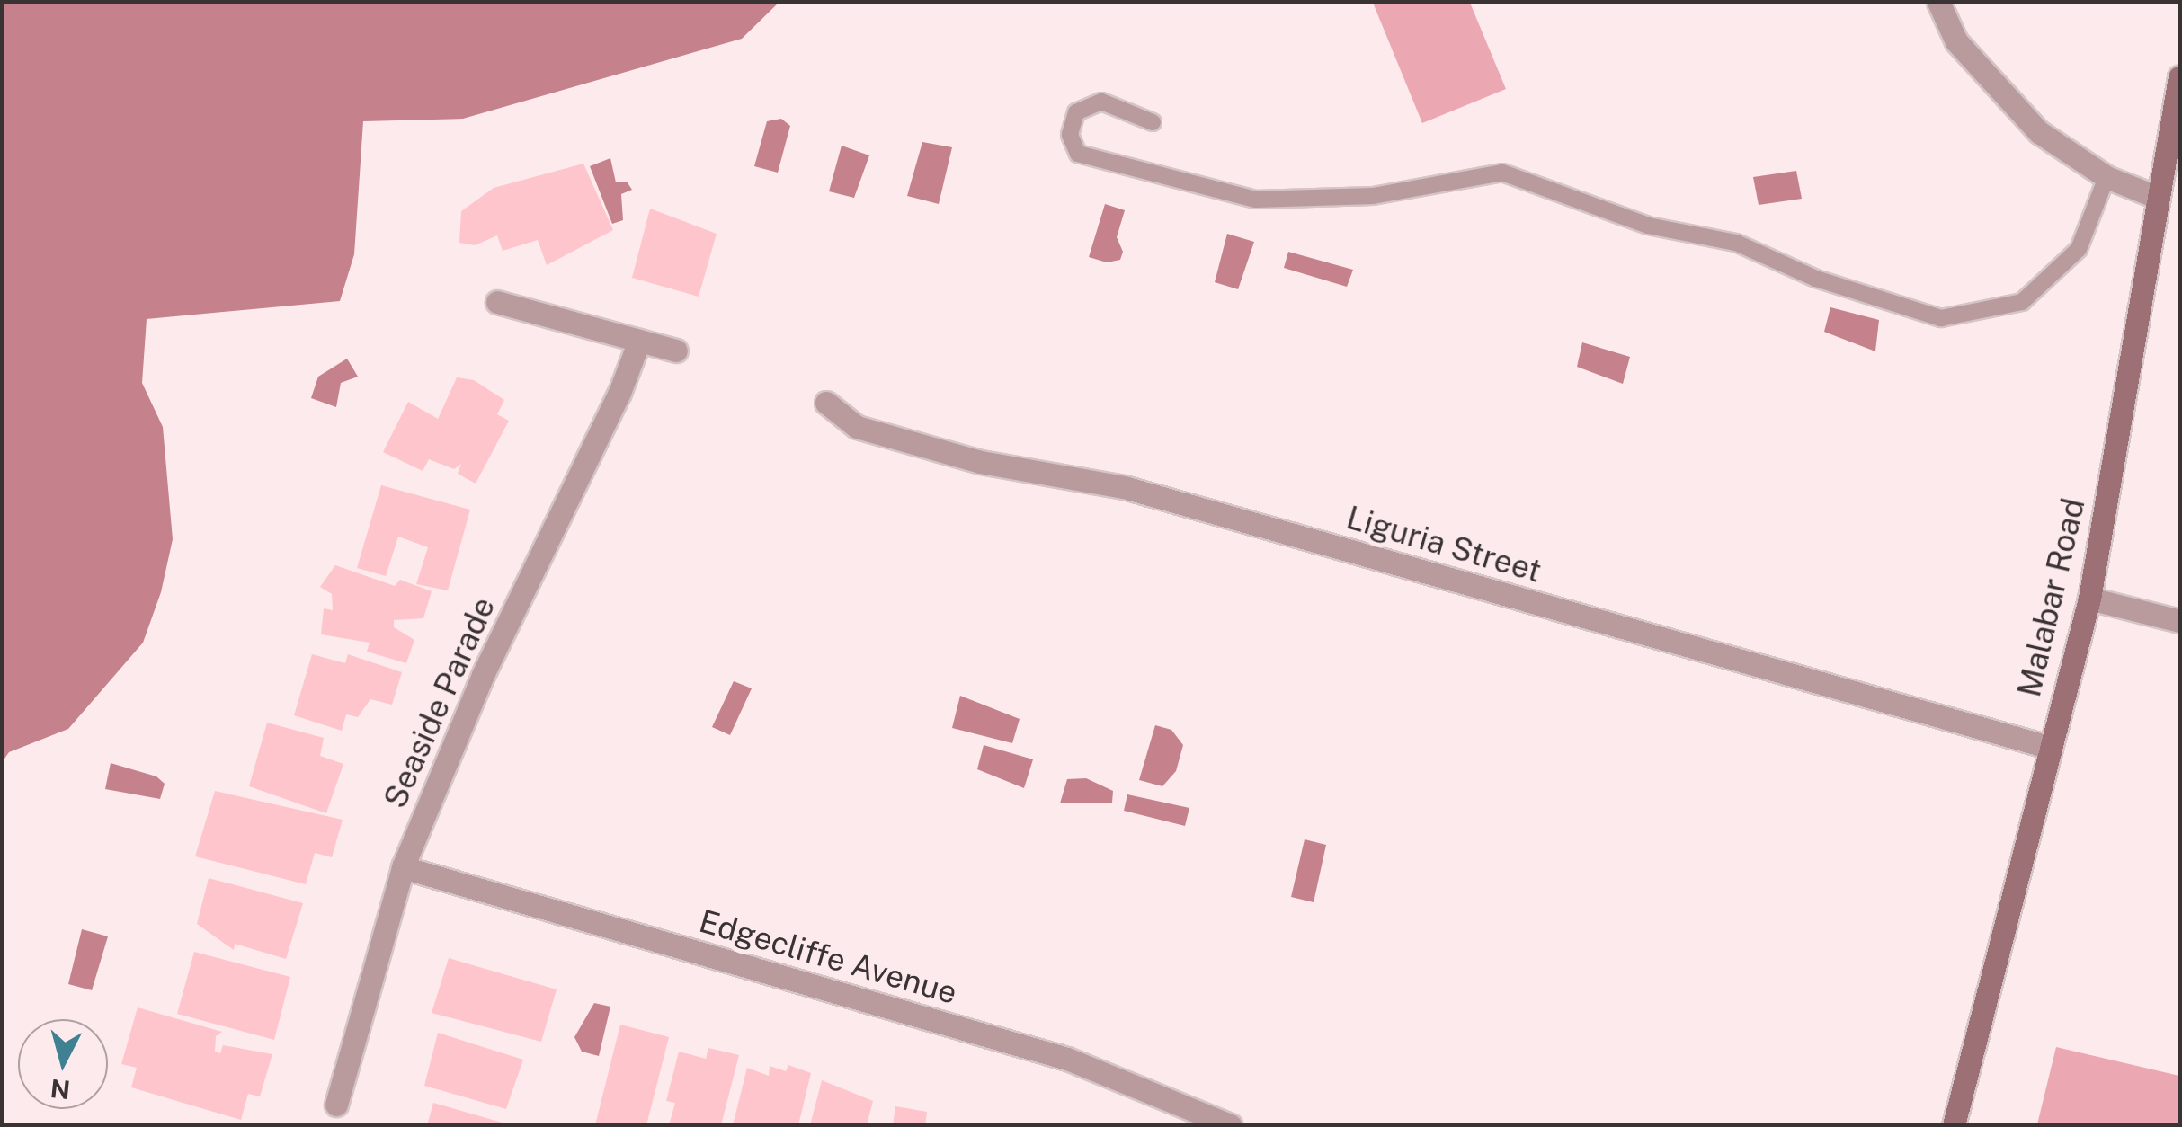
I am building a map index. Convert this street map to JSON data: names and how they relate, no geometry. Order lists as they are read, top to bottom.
{
  "streets": {
    "main road": ["Malabar Road"],
    "street": ["Liguria Street", "Seaside Parade", "Edgecliffe Avenue"]
  },
  "crossings": [
    ["Liguria Street", "Malabar Road"],
    ["Seaside Parade", "Edgecliffe Avenue"]
  ],
  "north": "bottom"
}
